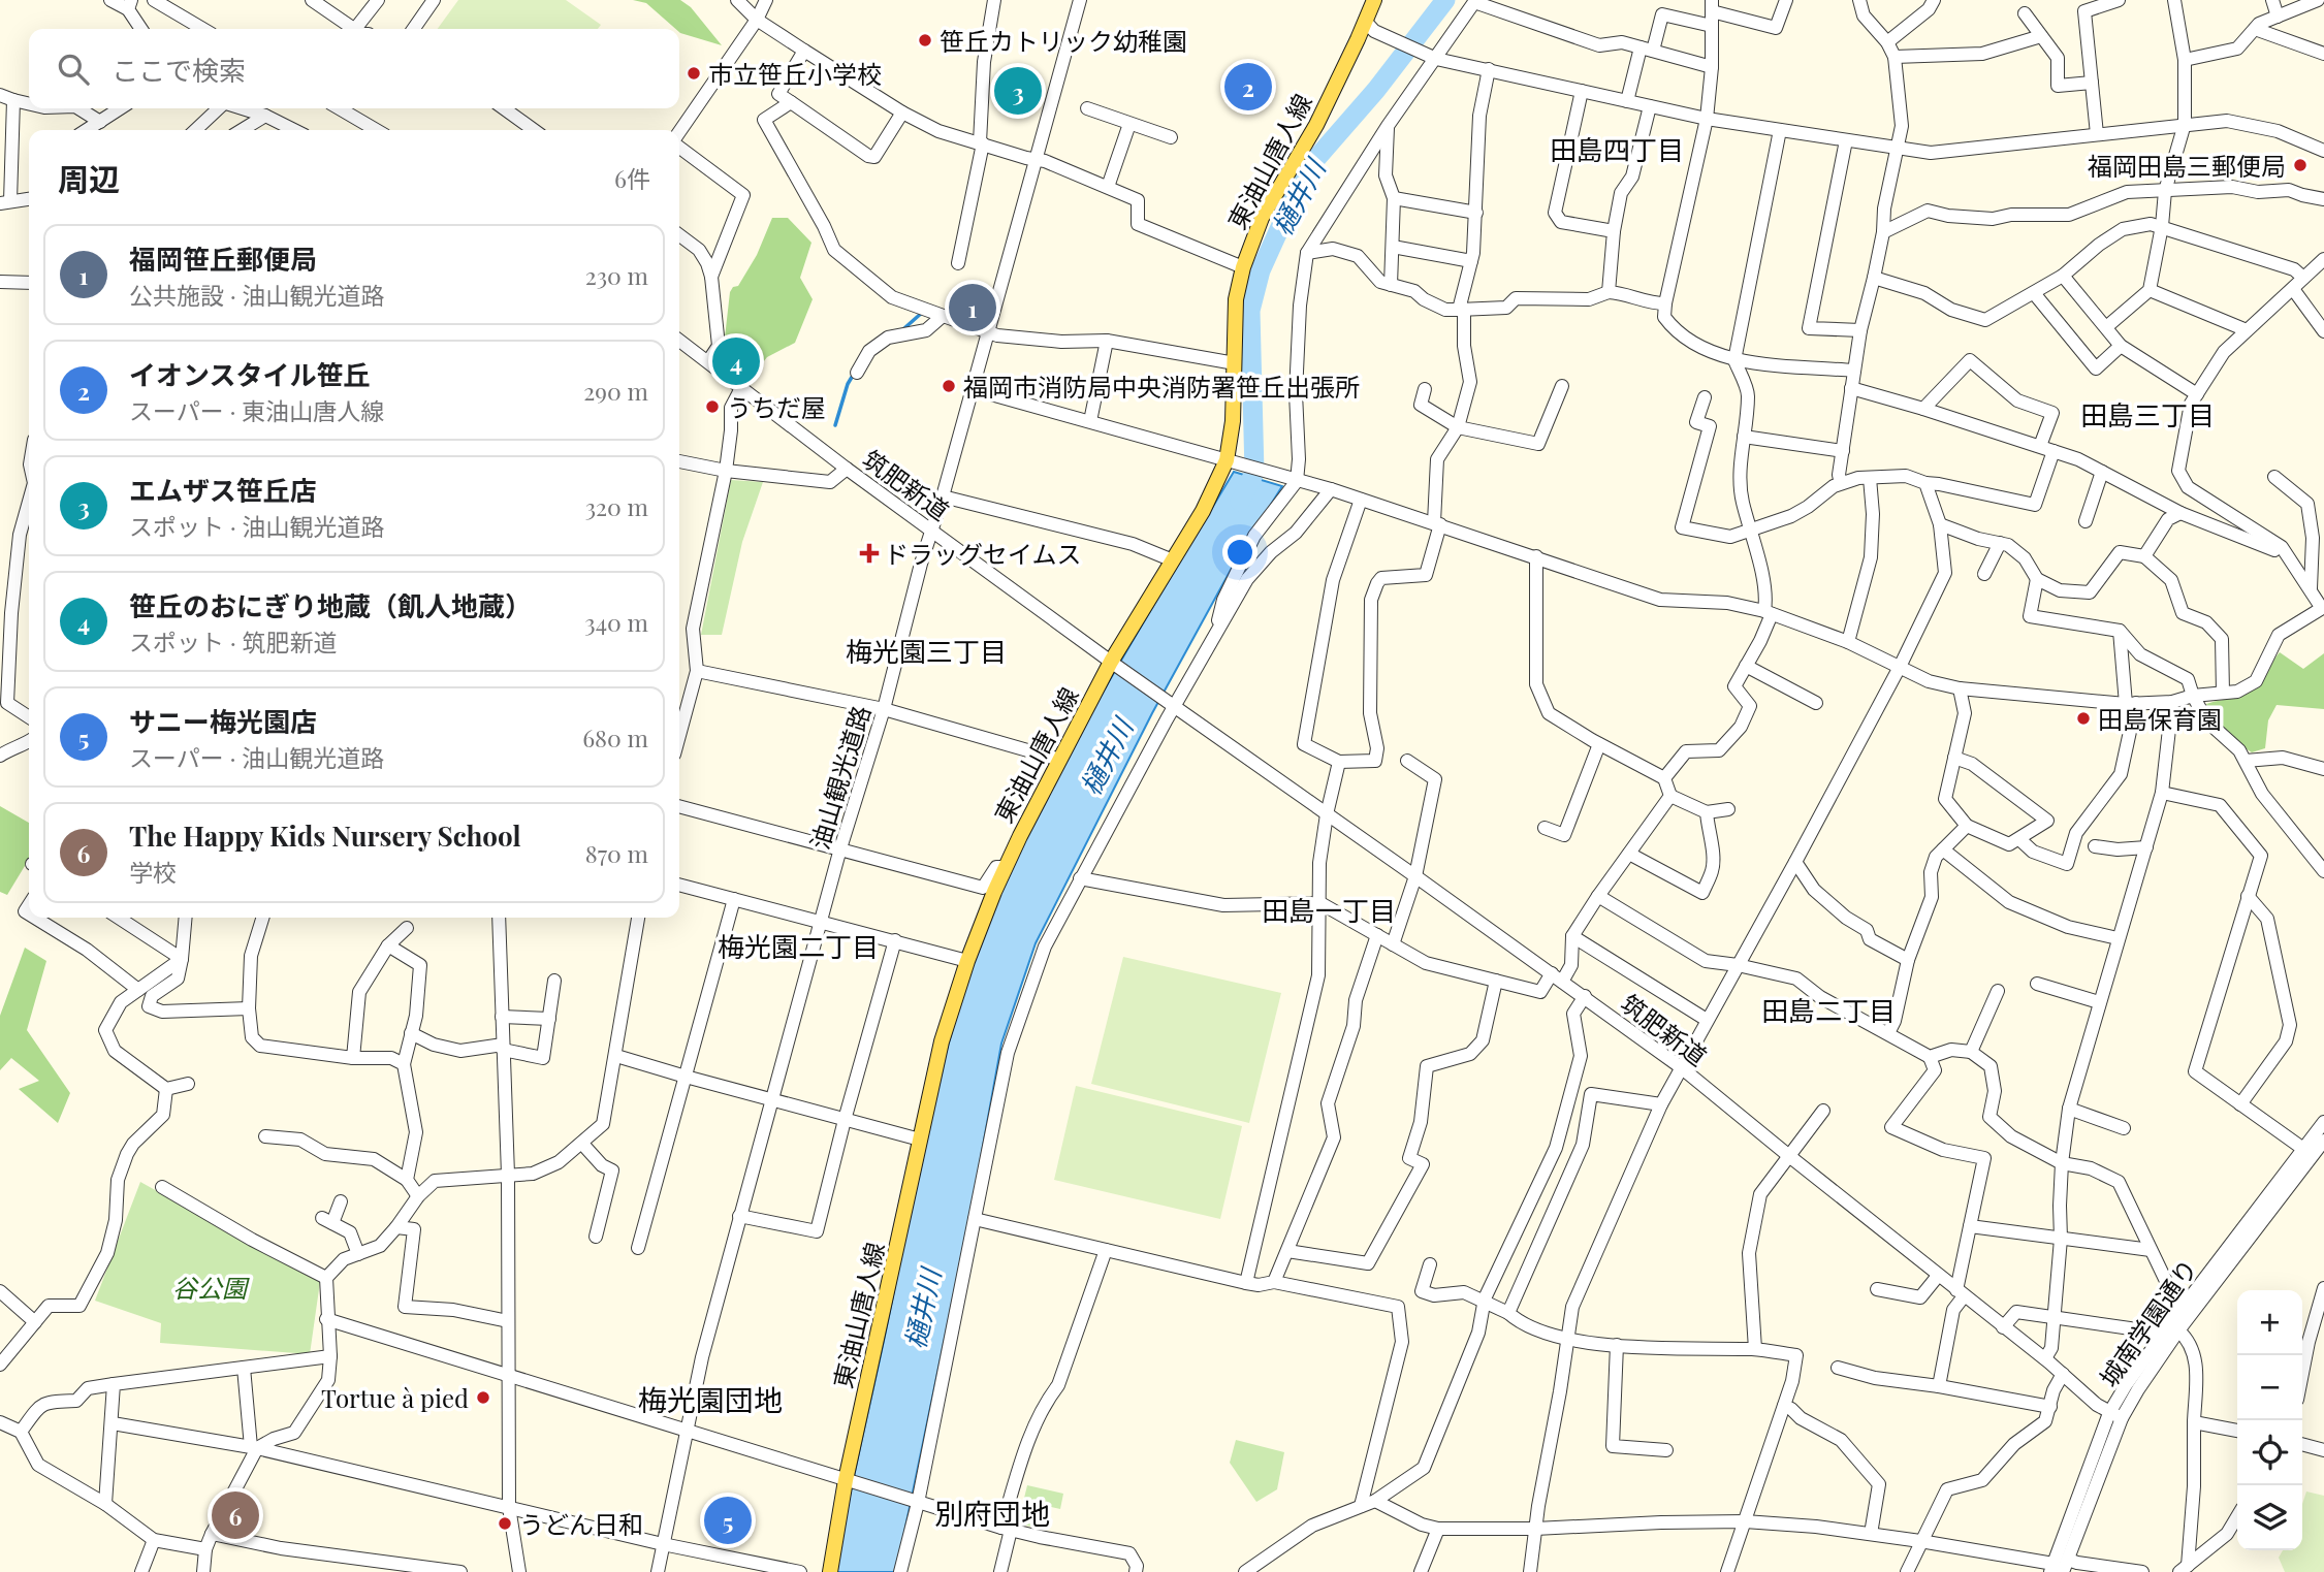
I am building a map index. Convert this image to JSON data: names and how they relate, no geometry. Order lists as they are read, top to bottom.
{
  "streets": {
    "main road": ["東油山唐人線"],
    "street": ["筑肥新道", "油山観光道路", "城南学園通り"]
  },
  "crossings": [
    ["東油山唐人線", "筑肥新道"],
    ["筑肥新道", "油山観光道路"],
    ["筑肥新道", "城南学園通り"]
  ],
  "districts": [
    "田島四丁目",
    "田島三丁目",
    "梅光園三丁目",
    "田島一丁目",
    "梅光園二丁目",
    "田島二丁目",
    "梅光園団地",
    "別府団地"
  ],
  "water": ["樋井川"],
  "parks": ["谷公園"],
  "places": {
    "other": [
      "笹丘カトリック幼稚園",
      "市立笹丘小学校",
      "福岡田島三郵便局",
      "福岡市消防局中央消防署笹丘出張所",
      "うちだ屋",
      "田島保育園",
      "Tortue à pied",
      "うどん日和"
    ],
    "health": ["ドラッグセイムス"]
  },
  "page": {
    "search": "ここで検索",
    "pins": [
      "2",
      "3",
      "1",
      "4",
      "6",
      "5"
    ],
    "heading": ["周辺", "6件"],
    "list": [
      {
        "mark": "1",
        "name": "福岡笹丘郵便局",
        "note": "公共施設 · 油山観光道路",
        "value": "230 m"
      },
      {
        "mark": "2",
        "name": "イオンスタイル笹丘",
        "note": "スーパー · 東油山唐人線",
        "value": "290 m"
      },
      {
        "mark": "3",
        "name": "エムザス笹丘店",
        "note": "スポット · 油山観光道路",
        "value": "320 m"
      },
      {
        "mark": "4",
        "name": "笹丘のおにぎり地蔵（飢人地蔵）",
        "note": "スポット · 筑肥新道",
        "value": "340 m"
      },
      {
        "mark": "5",
        "name": "サニー梅光園店",
        "note": "スーパー · 油山観光道路",
        "value": "680 m"
      },
      {
        "mark": "6",
        "name": "The Happy Kids Nursery School",
        "note": "学校",
        "value": "870 m"
      }
    ],
    "map_buttons": ["+", "−"]
  }
}
